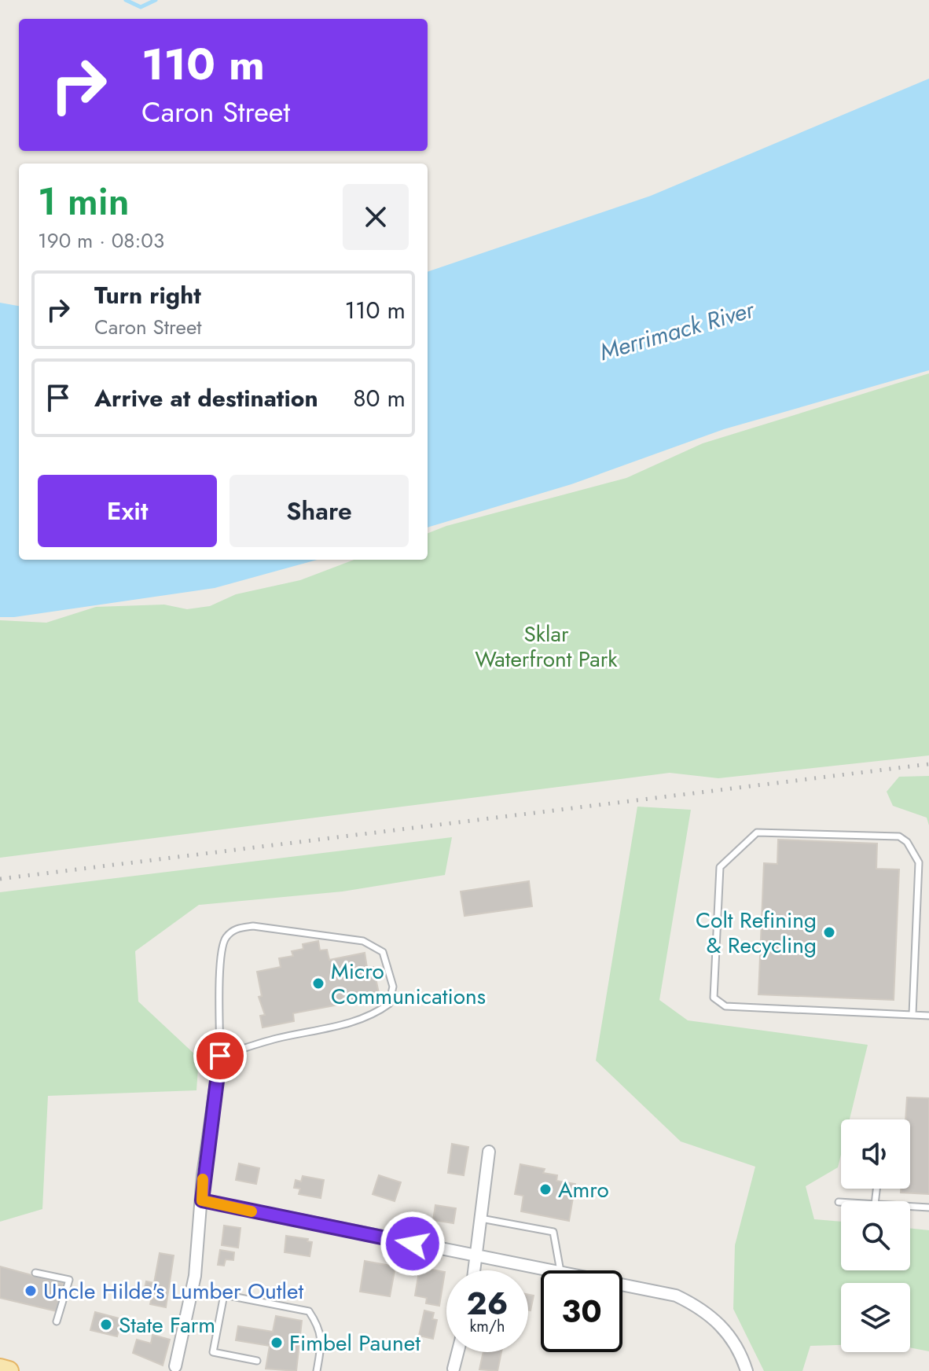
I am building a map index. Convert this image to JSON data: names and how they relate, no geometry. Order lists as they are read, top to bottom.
{
  "water": ["Merrimack River"],
  "parks": ["Sklar Waterfront Park"],
  "places": [
    "Colt Refining & Recycling",
    "Micro Communications",
    "Amro",
    "Uncle Hilde's Lumber Outlet",
    "State Farm",
    "Fimbel Paunet"
  ],
  "page": {
    "turn": ["110 m", "Caron Street"],
    "heading": ["1 min", "190 m · 08:03"],
    "list": [
      {
        "name": "Turn right",
        "note": "Caron Street",
        "value": "110 m"
      },
      {
        "name": "Arrive at destination",
        "value": "80 m"
      }
    ],
    "buttons": ["Exit", "Share"],
    "speed": "26 km/h",
    "limit": "30"
  }
}
